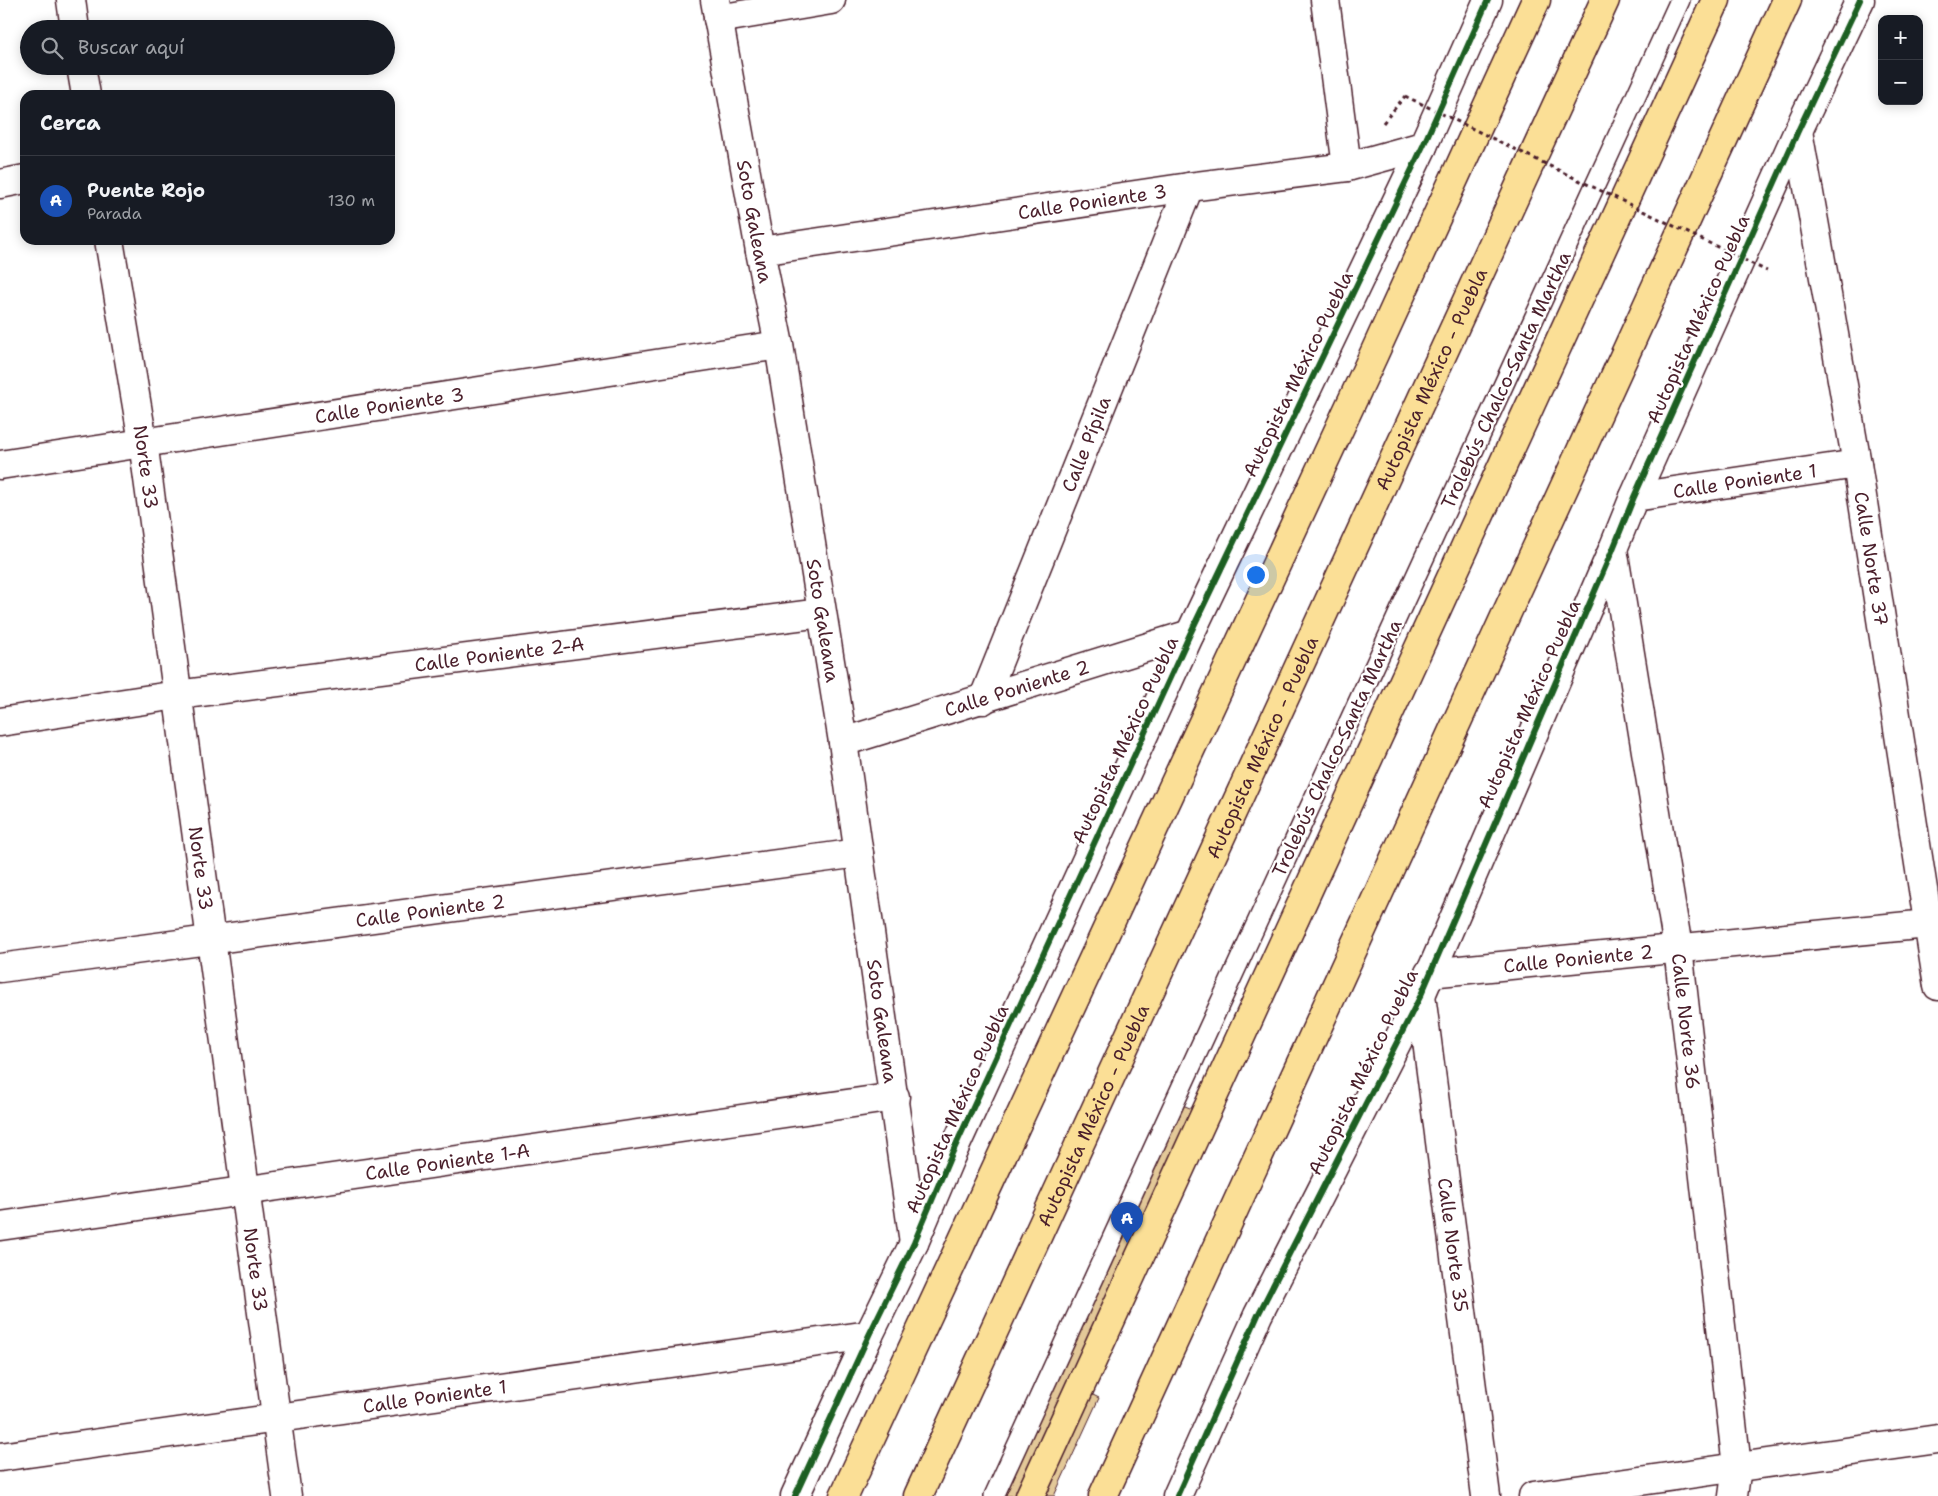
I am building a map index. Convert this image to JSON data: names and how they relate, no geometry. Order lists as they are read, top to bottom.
{
  "streets": {
    "highway": ["Autopista México - Puebla"],
    "street": [
      "Calle Poniente 3",
      "Soto Galeana",
      "Autopista México Puebla",
      "Calle Pípila",
      "Norte 33",
      "Calle Poniente 1",
      "Calle Norte 37",
      "Calle Poniente 2-A",
      "Calle Poniente 2",
      "Calle Norte 36",
      "Calle Poniente 1-A",
      "Calle Norte 35"
    ],
    "lane": ["Trolebús Chalco-Santa Martha"]
  },
  "crossings": [
    ["Calle Poniente 3", "Soto Galeana"],
    ["Calle Poniente 3", "Autopista México Puebla"],
    ["Calle Poniente 3", "Calle Pípila"],
    ["Calle Poniente 3", "Norte 33"],
    ["Soto Galeana", "Autopista México Puebla"],
    ["Soto Galeana", "Calle Poniente 2-A"],
    ["Soto Galeana", "Calle Poniente 2"],
    ["Soto Galeana", "Calle Poniente 1-A"],
    ["Autopista México Puebla", "Calle Poniente 1"],
    ["Autopista México Puebla", "Calle Norte 37"],
    ["Autopista México Puebla", "Calle Poniente 2"],
    ["Autopista México Puebla", "Calle Norte 36"],
    ["Autopista México Puebla", "Calle Norte 35"],
    ["Calle Pípila", "Calle Poniente 2"],
    ["Norte 33", "Calle Poniente 1"],
    ["Norte 33", "Calle Poniente 2-A"],
    ["Norte 33", "Calle Poniente 2"],
    ["Norte 33", "Calle Poniente 1-A"],
    ["Calle Poniente 1", "Calle Norte 37"],
    ["Calle Norte 37", "Calle Poniente 2"],
    ["Calle Poniente 2", "Calle Norte 36"],
    ["Calle Poniente 2", "Calle Norte 35"]
  ],
  "page": {
    "map_buttons": ["+", "−"],
    "search": "Buscar aquí",
    "heading": "Cerca",
    "list": [
      {
        "mark": "A",
        "name": "Puente Rojo",
        "note": "Parada",
        "value": "130 m"
      }
    ],
    "pins": "A"
  }
}
